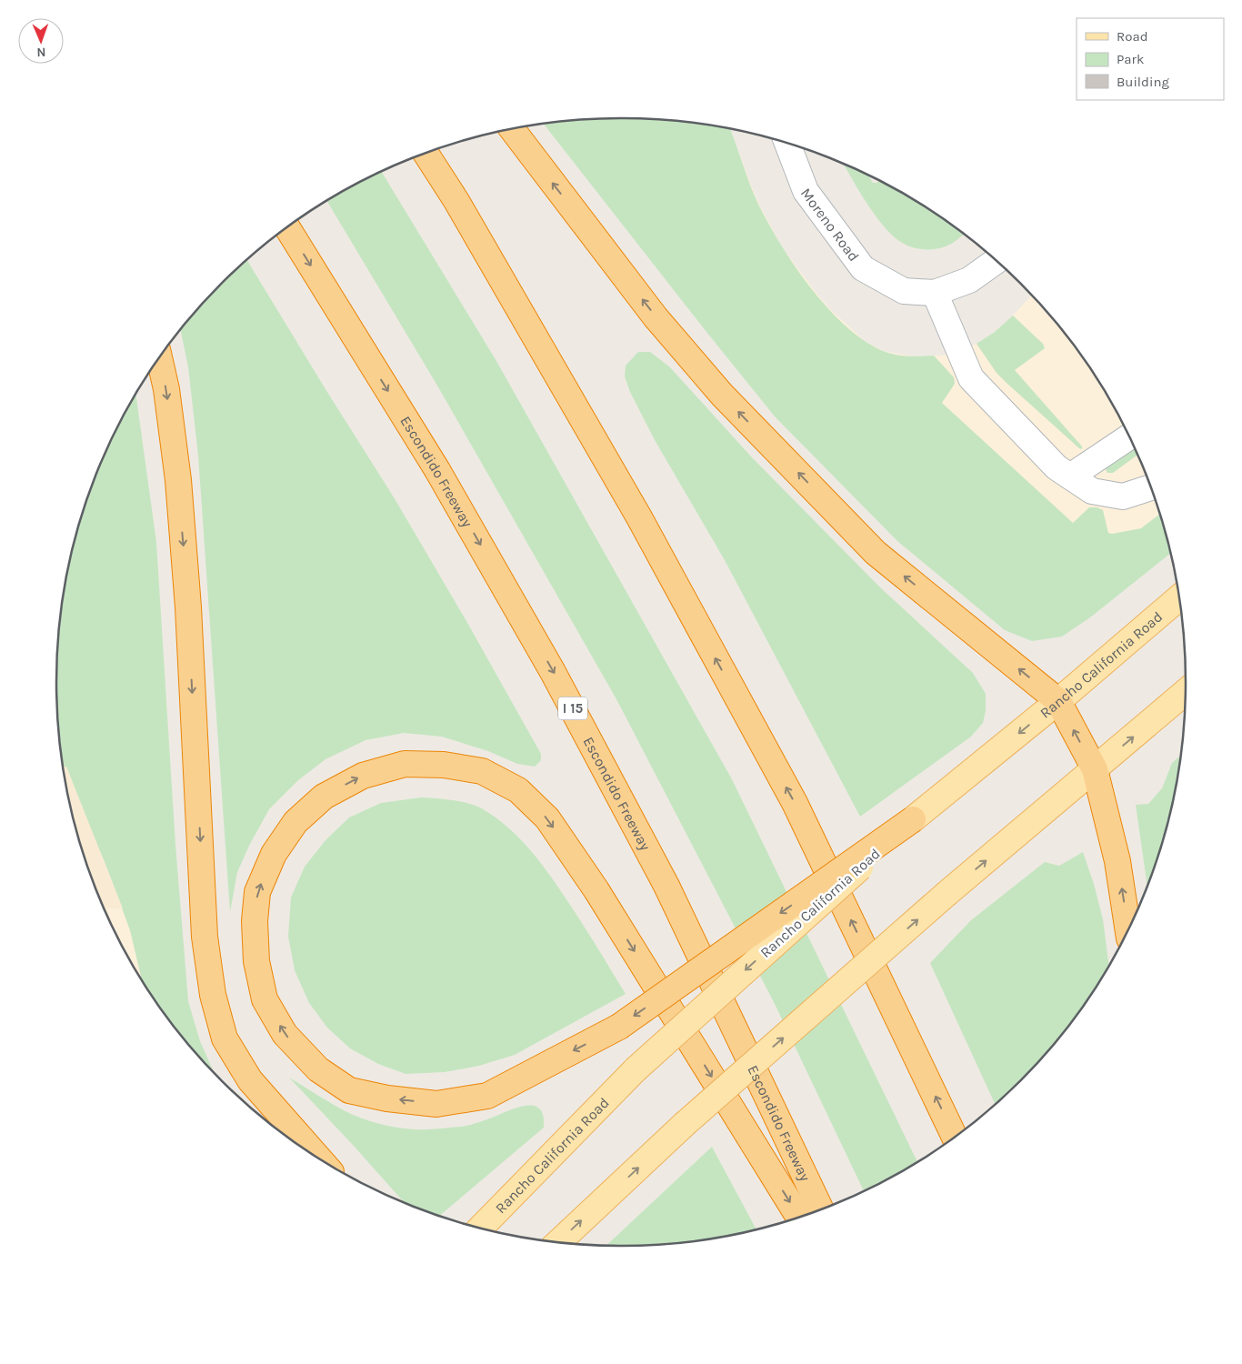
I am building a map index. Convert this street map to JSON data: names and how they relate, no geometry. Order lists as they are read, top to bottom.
{
  "streets": {
    "highway": ["Escondido Freeway", "I 15"],
    "main road": ["Rancho California Road"],
    "street": ["Moreno Road"]
  },
  "legend": ["Road", "Park", "Building"],
  "north": "bottom"
}
